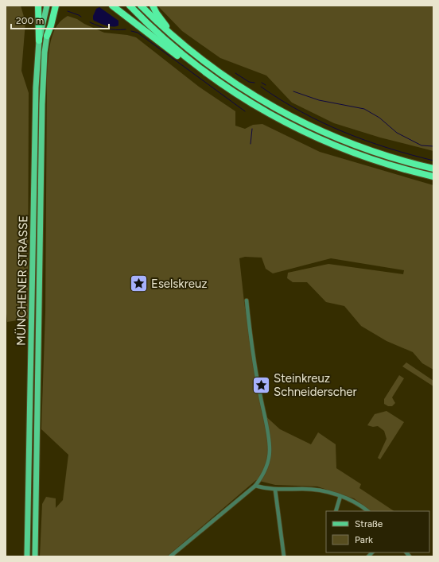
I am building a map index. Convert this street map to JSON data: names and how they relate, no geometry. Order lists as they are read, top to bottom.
{
  "streets": {
    "main road": ["MÜNCHENER STRASSE"]
  },
  "places": {
    "place": ["Eselskreuz", "Steinkreuz Schneiderscher"]
  },
  "legend": ["Straße", "Park"],
  "scale_bar": "200 m"
}
